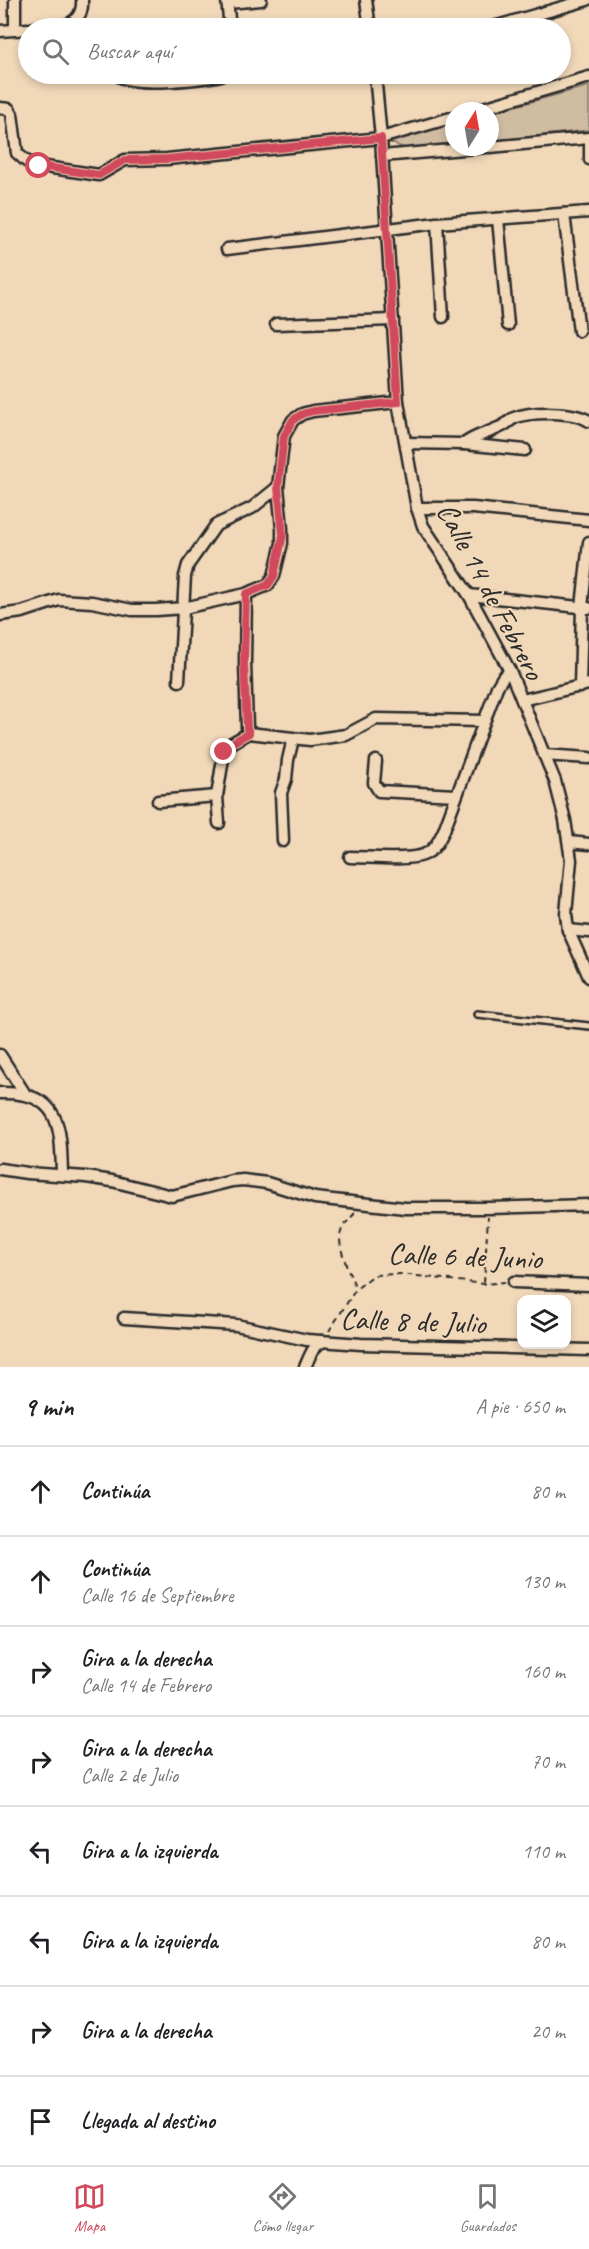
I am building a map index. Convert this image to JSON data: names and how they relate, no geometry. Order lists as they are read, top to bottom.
{
  "streets": {
    "street": ["Calle 14 de Febrero", "Calle 6 de Junio", "Calle 8 de Julio"]
  },
  "north": "top",
  "page": {
    "search": "Buscar aquí",
    "heading": ["9 min", "A pie · 650 m"],
    "list": [
      ["Continúa", "80 m"],
      ["Continúa", "Calle 16 de Septiembre", "130 m"],
      ["Gira a la derecha", "Calle 14 de Febrero", "160 m"],
      ["Gira a la derecha", "Calle 2 de Julio", "70 m"],
      ["Gira a la izquierda", "110 m"],
      ["Gira a la izquierda", "80 m"],
      ["Gira a la derecha", "20 m"],
      "Llegada al destino"
    ],
    "nav": ["Mapa", "Cómo llegar", "Guardados"]
  }
}
